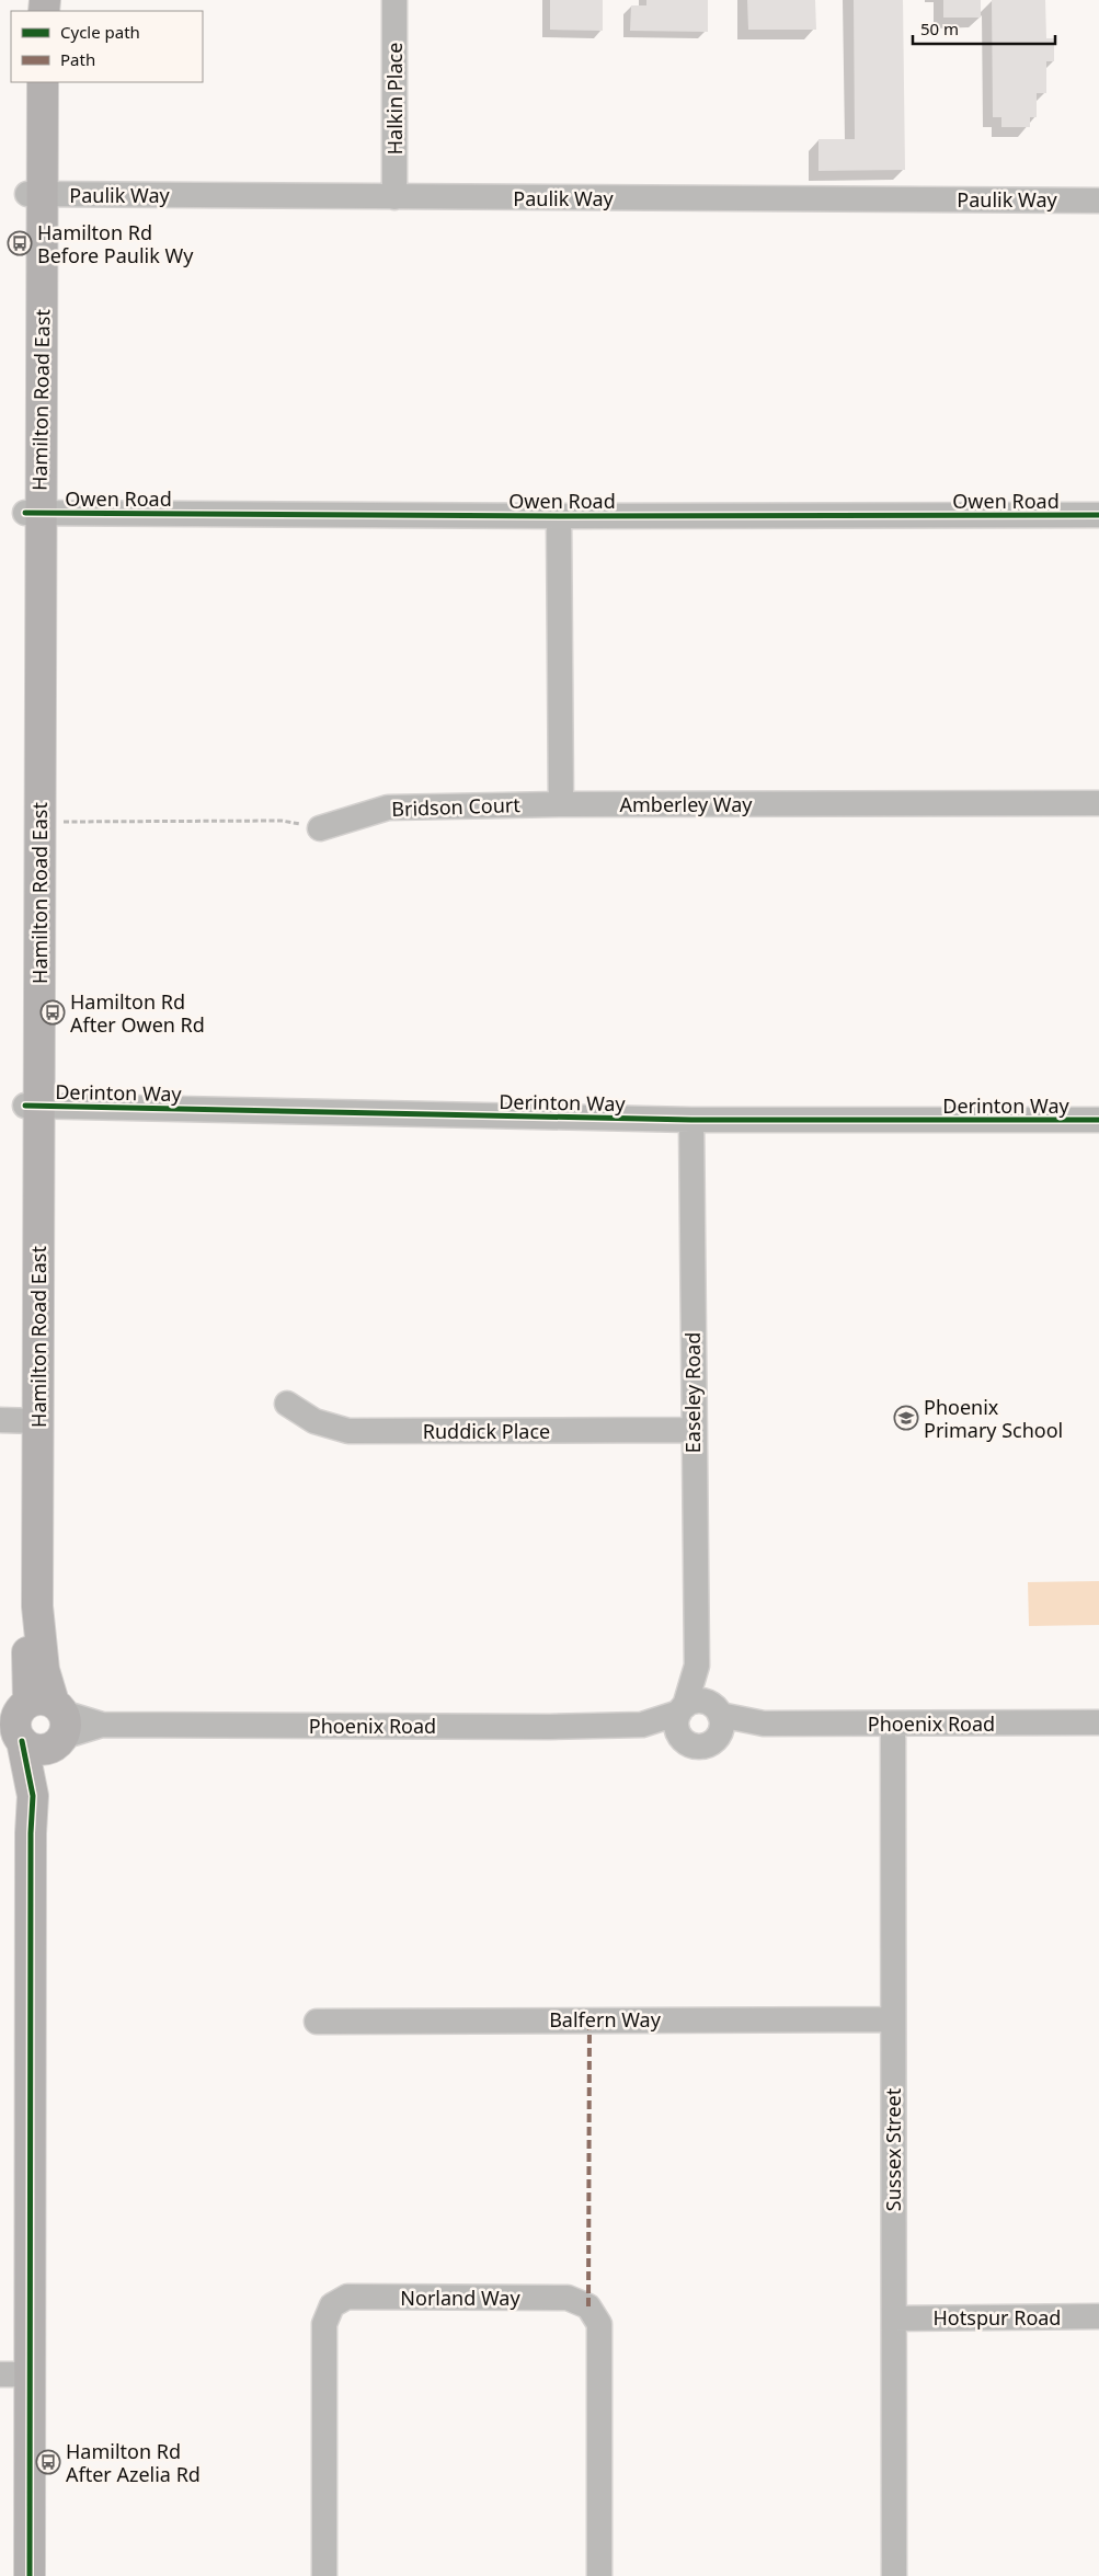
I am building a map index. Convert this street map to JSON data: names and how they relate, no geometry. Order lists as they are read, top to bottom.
{
  "streets": {
    "main road": ["Hamilton Road East"],
    "street": [
      "Halkin Place",
      "Paulik Way",
      "Owen Road",
      "Amberley Way",
      "Bridson Court",
      "Derinton Way",
      "Easeley Road",
      "Ruddick Place",
      "Phoenix Road",
      "Balfern Way",
      "Sussex Street",
      "Norland Way",
      "Hotspur Road"
    ]
  },
  "crossings": [
    ["Halkin Place", "Paulik Way"],
    ["Paulik Way", "Hamilton Road East"],
    ["Hamilton Road East", "Owen Road"],
    ["Hamilton Road East", "Derinton Way"],
    ["Hamilton Road East", "Phoenix Road"],
    ["Amberley Way", "Bridson Court"],
    ["Derinton Way", "Easeley Road"],
    ["Easeley Road", "Ruddick Place"],
    ["Easeley Road", "Phoenix Road"],
    ["Phoenix Road", "Sussex Street"],
    ["Balfern Way", "Sussex Street"],
    ["Sussex Street", "Hotspur Road"]
  ],
  "places": {
    "bus stop": ["Hamilton Rd Before Paulik Wy", "Hamilton Rd After Owen Rd", "Hamilton Rd After Azelia Rd"],
    "school or university": ["Phoenix Primary School"]
  },
  "legend": ["Cycle path", "Path"],
  "scale_bar": "50 m"
}
